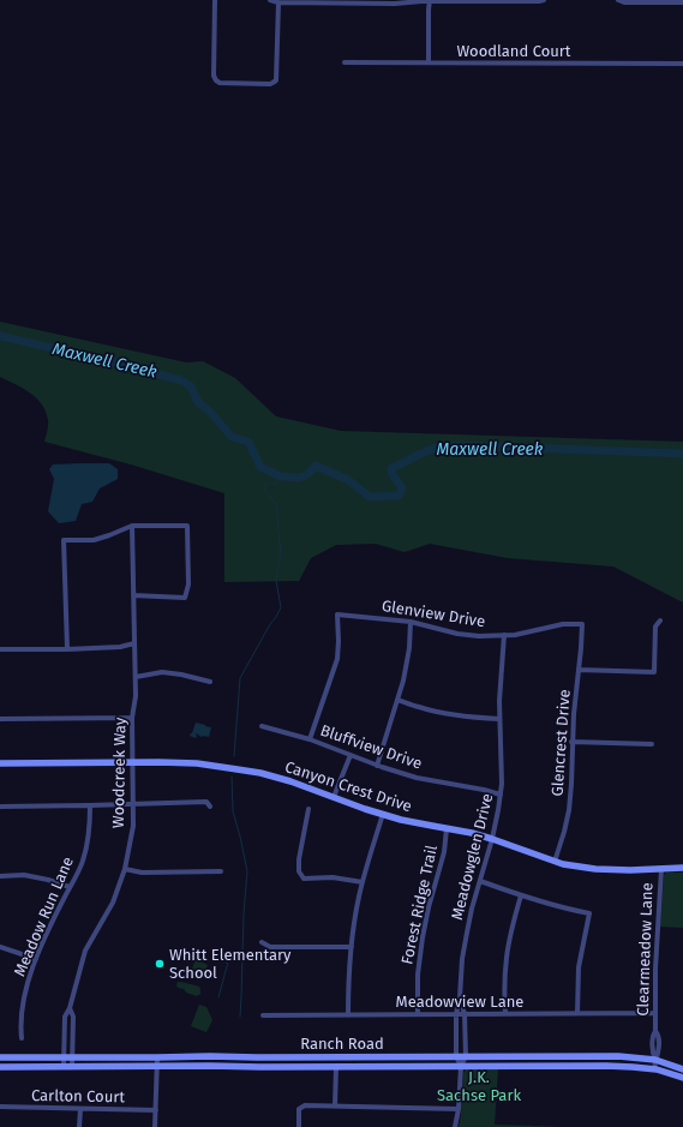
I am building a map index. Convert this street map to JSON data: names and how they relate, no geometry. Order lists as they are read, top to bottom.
{
  "streets": {
    "main road": ["Canyon Crest Drive", "Ranch Road"],
    "street": [
      "Woodland Court",
      "Glenview Drive",
      "Glencrest Drive",
      "Bluffview Drive",
      "Woodcreek Way",
      "Meadowglen Drive",
      "Forest Ridge Trail",
      "Meadow Run Lane",
      "Clearmeadow Lane",
      "Meadowview Lane",
      "Carlton Court"
    ]
  },
  "crossings": [
    ["Glenview Drive", "Glencrest Drive"],
    ["Glenview Drive", "Bluffview Drive"],
    ["Glenview Drive", "Meadowglen Drive"],
    ["Glencrest Drive", "Canyon Crest Drive"],
    ["Bluffview Drive", "Meadowglen Drive"],
    ["Woodcreek Way", "Canyon Crest Drive"],
    ["Woodcreek Way", "Ranch Road"],
    ["Canyon Crest Drive", "Meadowglen Drive"],
    ["Canyon Crest Drive", "Forest Ridge Trail"],
    ["Canyon Crest Drive", "Clearmeadow Lane"],
    ["Meadowglen Drive", "Meadowview Lane"],
    ["Meadowglen Drive", "Ranch Road"],
    ["Forest Ridge Trail", "Meadowview Lane"],
    ["Clearmeadow Lane", "Meadowview Lane"],
    ["Clearmeadow Lane", "Ranch Road"]
  ],
  "water": ["Maxwell Creek"],
  "parks": ["J.K. Sachse Park"],
  "places": ["Whitt Elementary School"]
}
